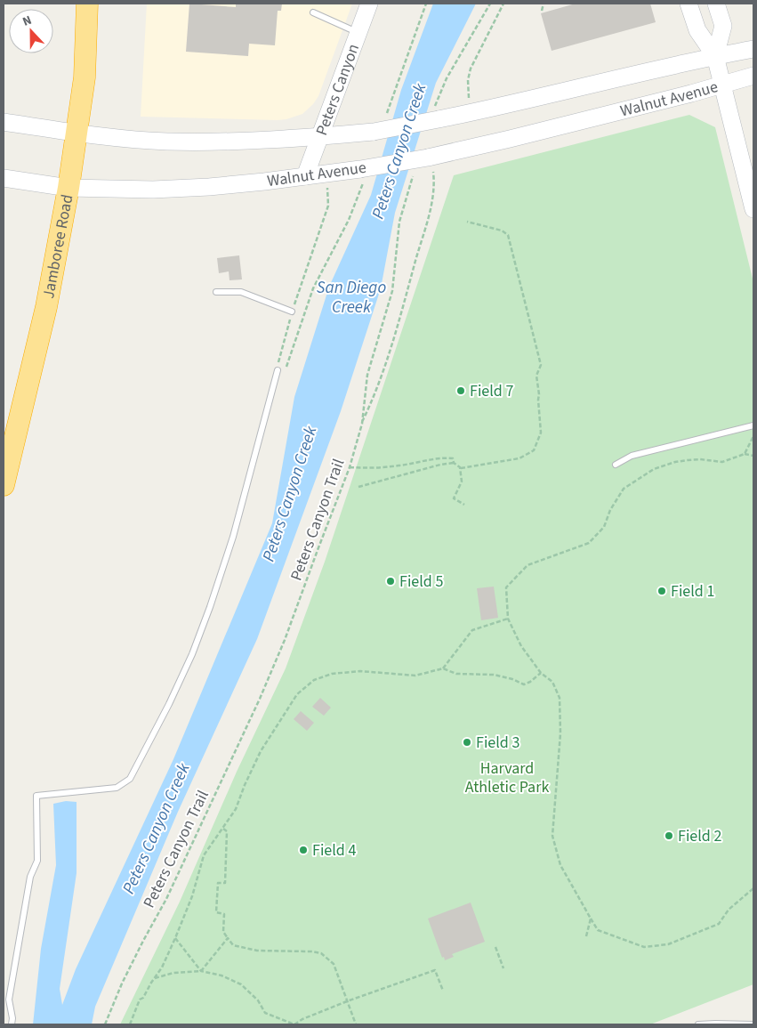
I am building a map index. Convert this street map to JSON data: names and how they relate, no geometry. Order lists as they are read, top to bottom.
{
  "streets": {
    "highway": ["Jamboree Road"],
    "main road": ["Peters Canyon", "Walnut Avenue"],
    "path": ["Peters Canyon Trail"]
  },
  "crossings": [
    ["Peters Canyon", "Walnut Avenue"],
    ["Walnut Avenue", "Jamboree Road"]
  ],
  "water": ["Peters Canyon Creek", "San Diego Creek"],
  "parks": ["Harvard Athletic Park"],
  "places": [
    "Field 7",
    "Field 5",
    "Field 1",
    "Field 3",
    "Field 2",
    "Field 4"
  ],
  "north": "top"
}
